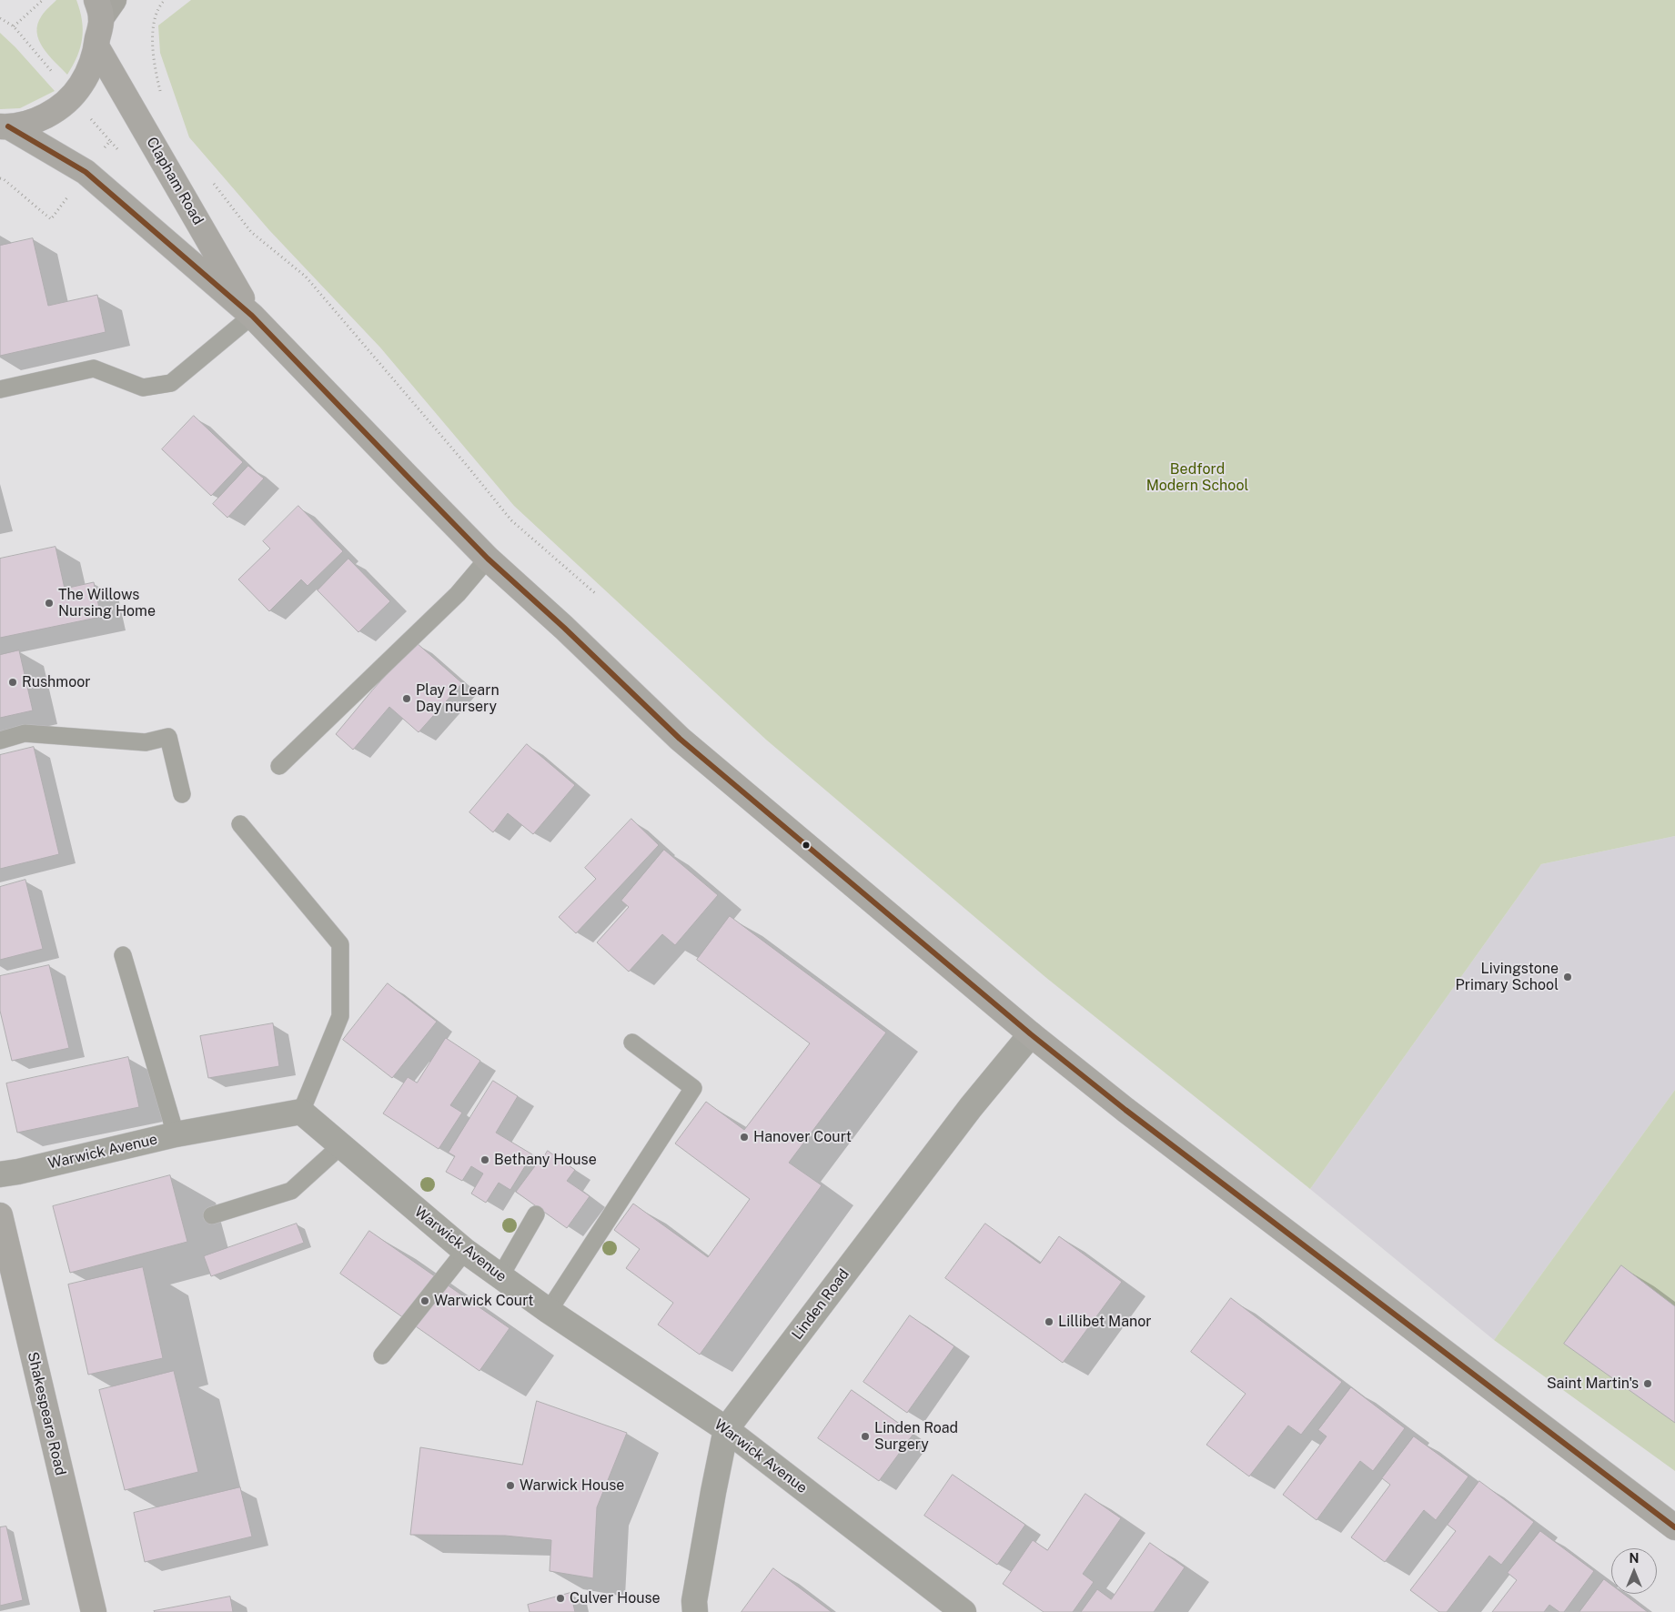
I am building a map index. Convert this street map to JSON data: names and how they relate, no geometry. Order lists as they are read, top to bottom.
{
  "streets": {
    "main road": ["Clapham Road", "Shakespeare Road"],
    "street": ["Warwick Avenue", "Linden Road"]
  },
  "crossings": [
    ["Clapham Road", "Linden Road"],
    ["Warwick Avenue", "Linden Road"]
  ],
  "parks": ["Bedford Modern School"],
  "places": [
    "The Willows Nursing Home",
    "Rushmoor",
    "Play 2 Learn Day nursery",
    "Livingstone Primary School",
    "Hanover Court",
    "Bethany House",
    "Warwick Court",
    "Lillibet Manor",
    "Saint Martin's",
    "Linden Road Surgery",
    "Warwick House",
    "Culver House"
  ],
  "north": "top"
}
